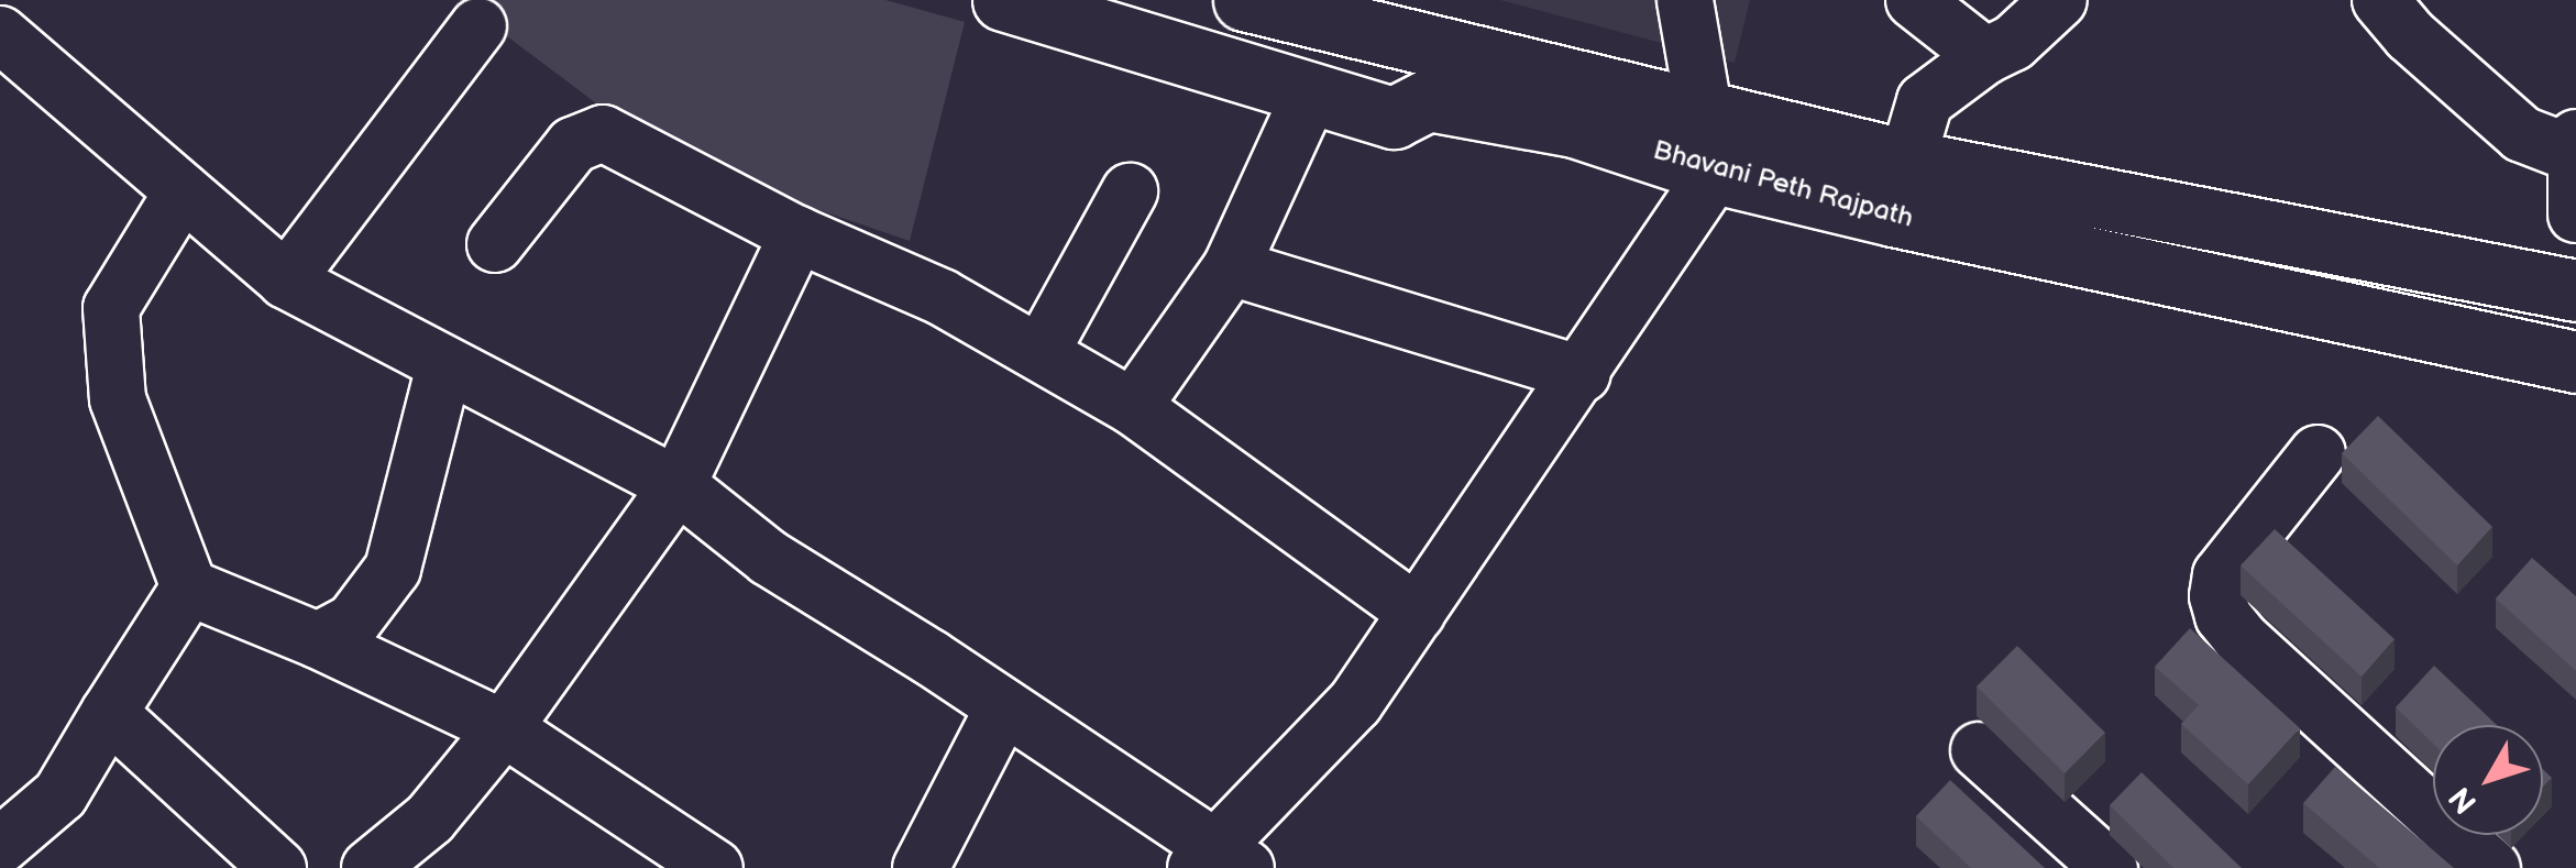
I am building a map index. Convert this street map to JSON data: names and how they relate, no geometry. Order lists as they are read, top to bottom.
{
  "streets": {
    "main road": ["Bhavani Peth Rajpath"]
  },
  "north": "bottom left"
}
